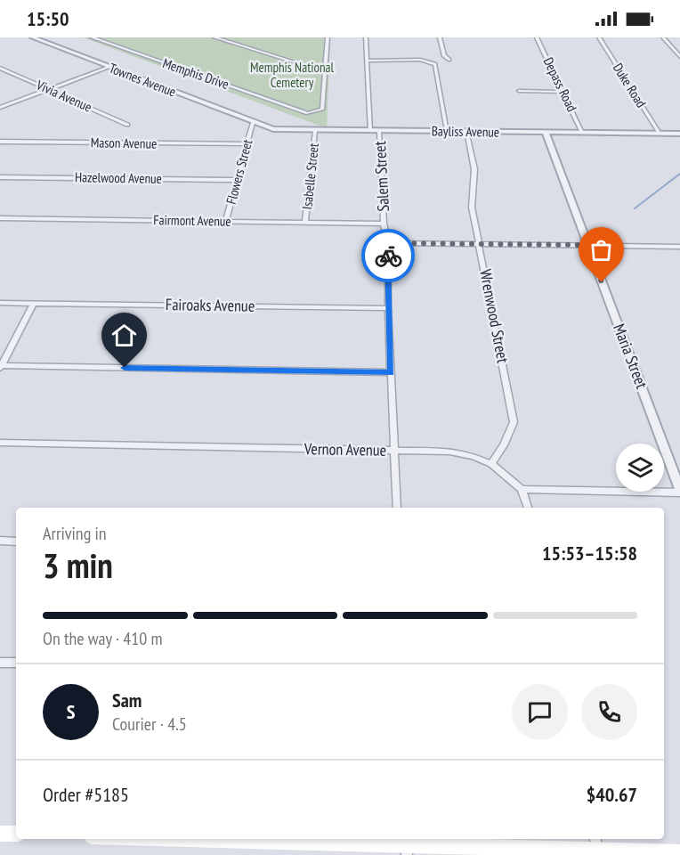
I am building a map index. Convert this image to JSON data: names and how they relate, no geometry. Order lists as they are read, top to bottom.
{
  "streets": {
    "street": [
      "Memphis Drive",
      "Townes Avenue",
      "Depass Road",
      "Duke Road",
      "Vivia Avenue",
      "Bayliss Avenue",
      "Mason Avenue",
      "Flowers Street",
      "Isabelle Street",
      "Salem Street",
      "Hazelwood Avenue",
      "Fairmont Avenue",
      "Fairoaks Avenue",
      "Wrenwood Street",
      "Maria Street",
      "Vernon Avenue"
    ]
  },
  "crossings": [
    ["Townes Avenue", "Bayliss Avenue"],
    ["Townes Avenue", "Flowers Street"],
    ["Depass Road", "Bayliss Avenue"],
    ["Duke Road", "Bayliss Avenue"],
    ["Bayliss Avenue", "Flowers Street"],
    ["Bayliss Avenue", "Isabelle Street"],
    ["Bayliss Avenue", "Salem Street"],
    ["Bayliss Avenue", "Wrenwood Street"],
    ["Bayliss Avenue", "Maria Street"],
    ["Mason Avenue", "Flowers Street"],
    ["Flowers Street", "Hazelwood Avenue"],
    ["Flowers Street", "Fairmont Avenue"],
    ["Isabelle Street", "Fairmont Avenue"],
    ["Salem Street", "Fairmont Avenue"],
    ["Salem Street", "Fairoaks Avenue"],
    ["Salem Street", "Vernon Avenue"],
    ["Wrenwood Street", "Vernon Avenue"]
  ],
  "parks": ["Memphis National Cemetery"],
  "page": {
    "status": "15:50",
    "heading": ["3 min", "Arriving in", "15:53–15:58"],
    "panel": [
      "Sam",
      "Courier · 4.5",
      "Order #5185",
      "$40.67"
    ],
    "bar": "On the way · 410 m",
    "round": "S"
  }
}
